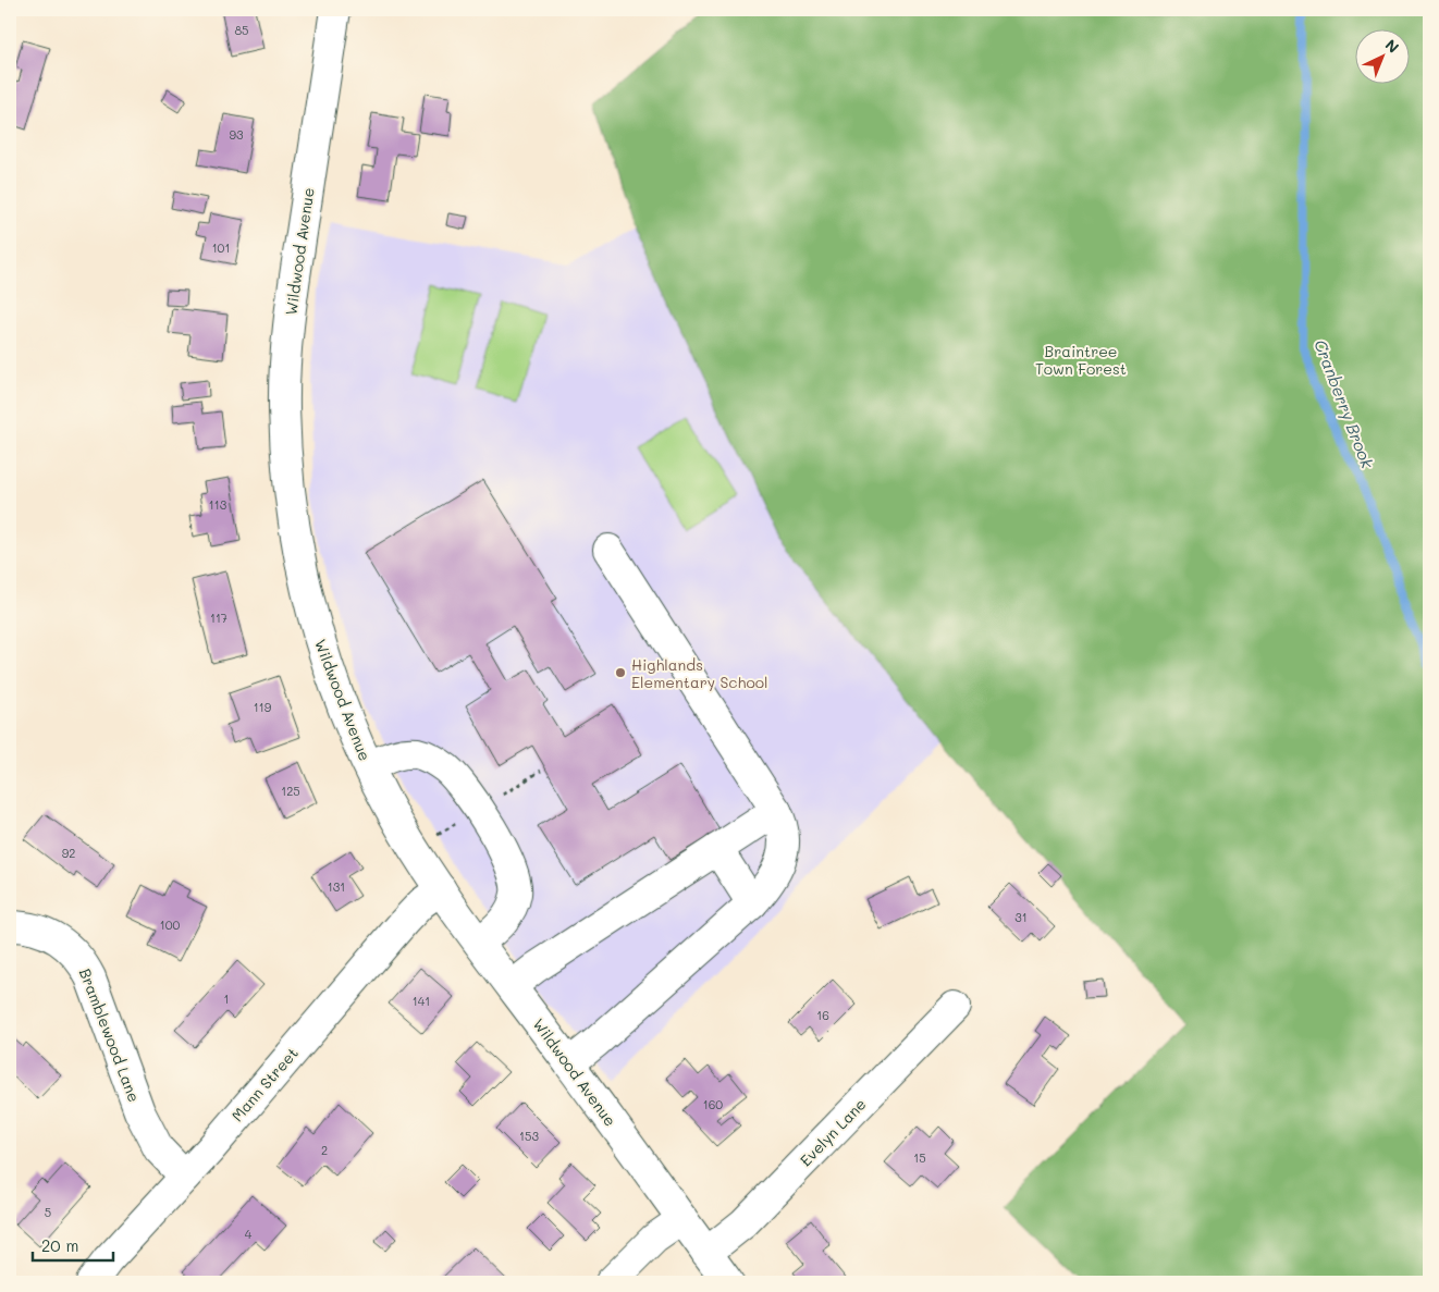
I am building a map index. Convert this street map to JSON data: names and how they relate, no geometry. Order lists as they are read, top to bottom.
{
  "streets": {
    "street": [
      "Wildwood Avenue",
      "Bramblewood Lane",
      "Mann Street",
      "Evelyn Lane"
    ]
  },
  "crossings": [
    ["Wildwood Avenue", "Mann Street"],
    ["Wildwood Avenue", "Evelyn Lane"],
    ["Bramblewood Lane", "Mann Street"]
  ],
  "water": ["Cranberry Brook"],
  "parks": ["Braintree Town Forest"],
  "places": ["Highlands Elementary School"],
  "house_numbers": [
    "85",
    "93",
    "101",
    "113",
    "117",
    "119",
    "125",
    "92",
    "131",
    "31",
    "100",
    "1",
    "141",
    "16",
    "160",
    "153",
    "2",
    "15",
    "5",
    "4"
  ],
  "scale_bar": "20 m",
  "north": "top right"
}
